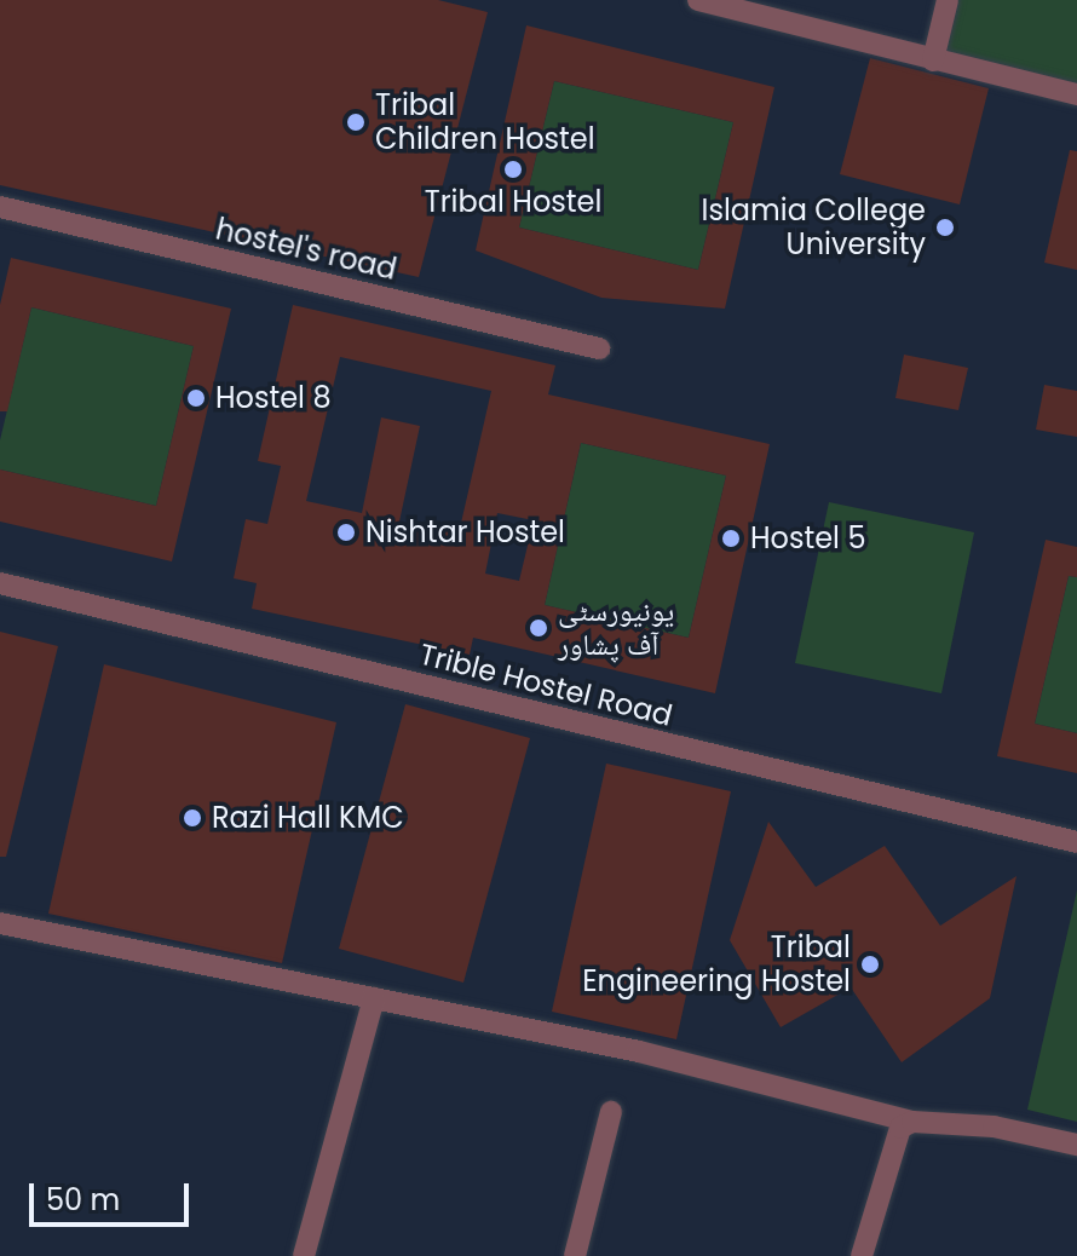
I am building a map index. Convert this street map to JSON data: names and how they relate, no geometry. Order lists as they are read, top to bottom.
{
  "streets": {
    "street": ["hostel's road", "Trible Hostel Road"]
  },
  "places": [
    "Tribal Children Hostel",
    "Tribal Hostel",
    "Islamia College University",
    "Hostel 8",
    "Nishtar Hostel",
    "Hostel 5",
    "یونیورسٹی آف پشاور",
    "Razi Hall KMC",
    "Tribal Engineering Hostel"
  ],
  "scale_bar": "50 m"
}
